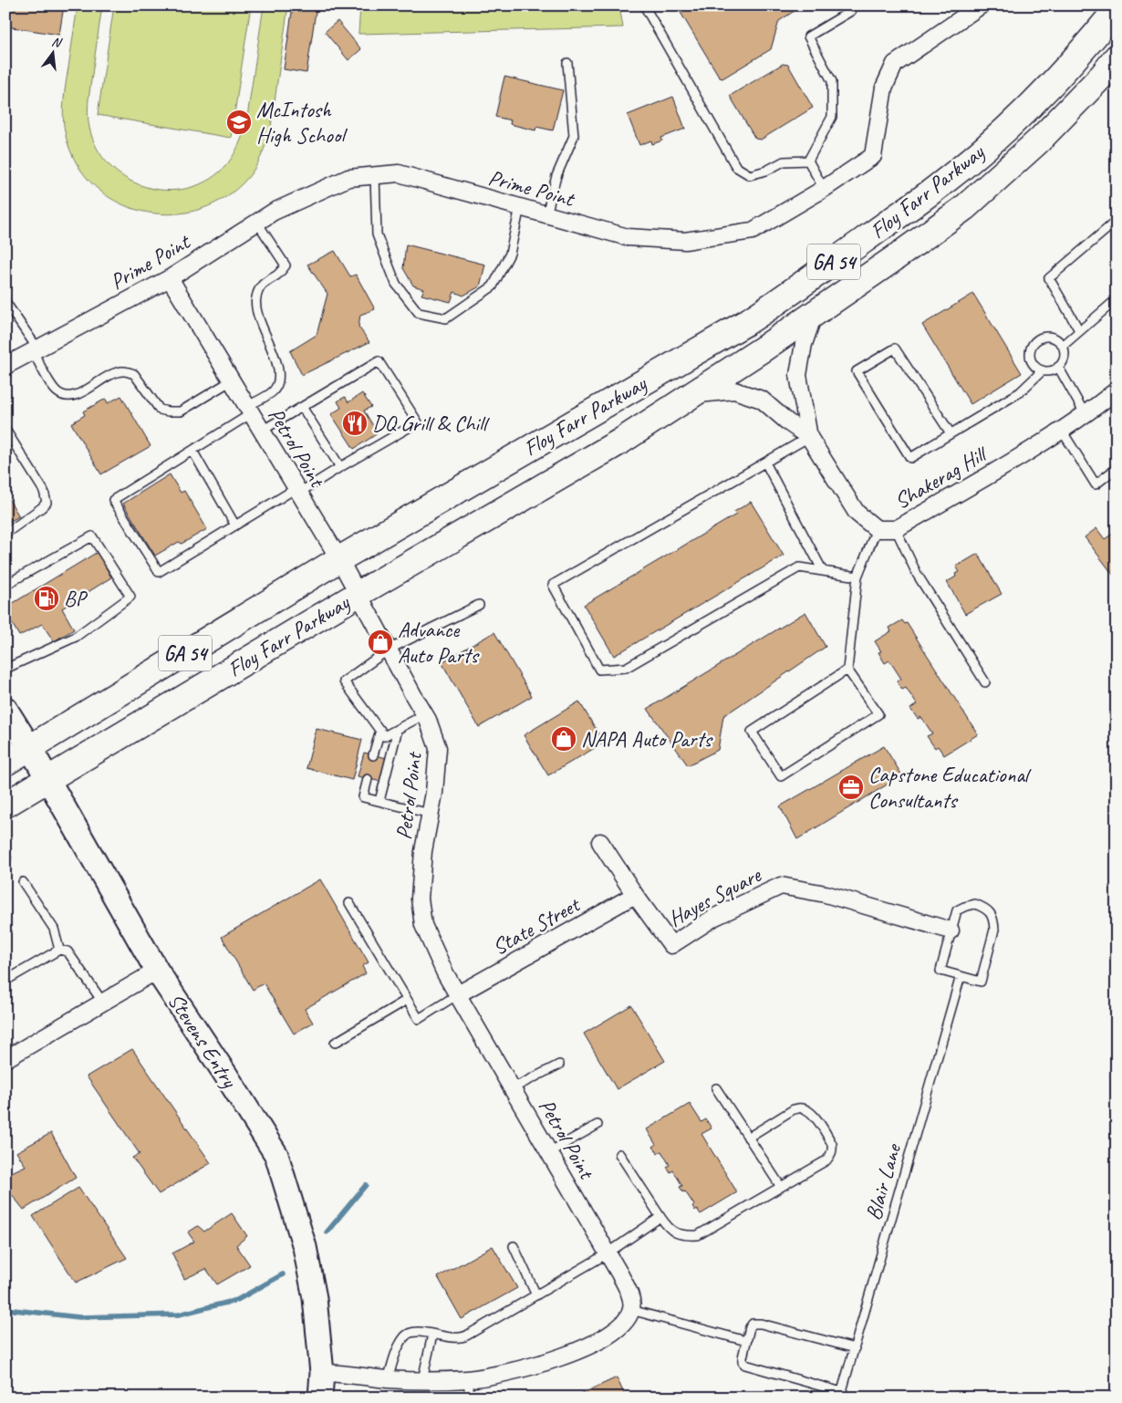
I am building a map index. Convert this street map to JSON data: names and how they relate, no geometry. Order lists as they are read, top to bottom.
{
  "streets": {
    "main road": ["Floy Farr Parkway", "GA 54"],
    "street": [
      "Prime Point",
      "Petrol Point",
      "Shakerag Hill",
      "Hayes Square",
      "State Street",
      "Stevens Entry"
    ],
    "lane": ["Blair Lane"]
  },
  "crossings": [
    ["Prime Point", "Petrol Point"],
    ["Floy Farr Parkway", "Petrol Point"],
    ["Floy Farr Parkway", "Shakerag Hill"],
    ["Floy Farr Parkway", "Stevens Entry"],
    ["Petrol Point", "State Street"],
    ["Hayes Square", "State Street"]
  ],
  "places": {
    "school or university": ["McIntosh High School"],
    "restaurant": ["DQ Grill & Chill"],
    "fuel station": ["BP"],
    "shop": ["Advance Auto Parts", "NAPA Auto Parts"],
    "office": ["Capstone Educational Consultants"]
  },
  "north": "top"
}
